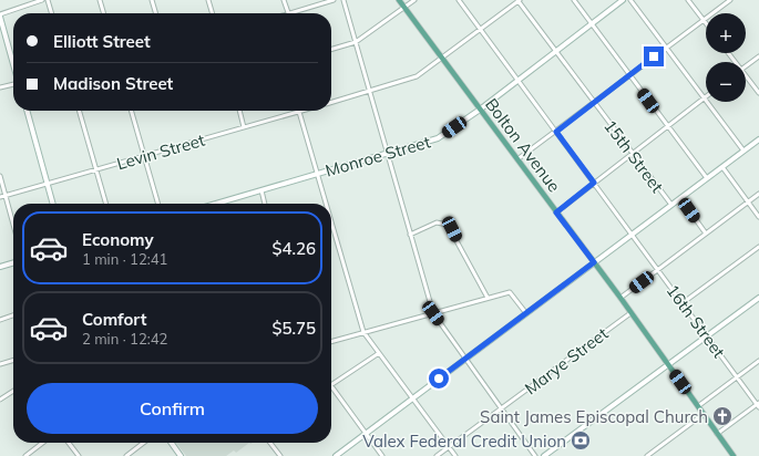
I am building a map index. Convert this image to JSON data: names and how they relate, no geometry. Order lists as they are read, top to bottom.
{
  "streets": {
    "main road": ["Bolton Avenue", "Monroe Street"],
    "street": [
      "Levin Street",
      "15th Street",
      "16th Street",
      "Marye Street"
    ]
  },
  "crossings": [
    ["Bolton Avenue", "Monroe Street"],
    ["Bolton Avenue", "Marye Street"],
    ["Monroe Street", "15th Street"],
    ["Monroe Street", "16th Street"]
  ],
  "places": {
    "church": ["Saint James Episcopal Church"],
    "bank": ["Valex Federal Credit Union"]
  },
  "page": {
    "map_buttons": ["+", "−"],
    "banner": ["Elliott Street", "Madison Street"],
    "list": [
      {
        "name": "Economy",
        "note": "1 min · 12:41",
        "value": "$4.26"
      },
      {
        "name": "Comfort",
        "note": "2 min · 12:42",
        "value": "$5.75"
      }
    ],
    "buttons": "Confirm"
  }
}
